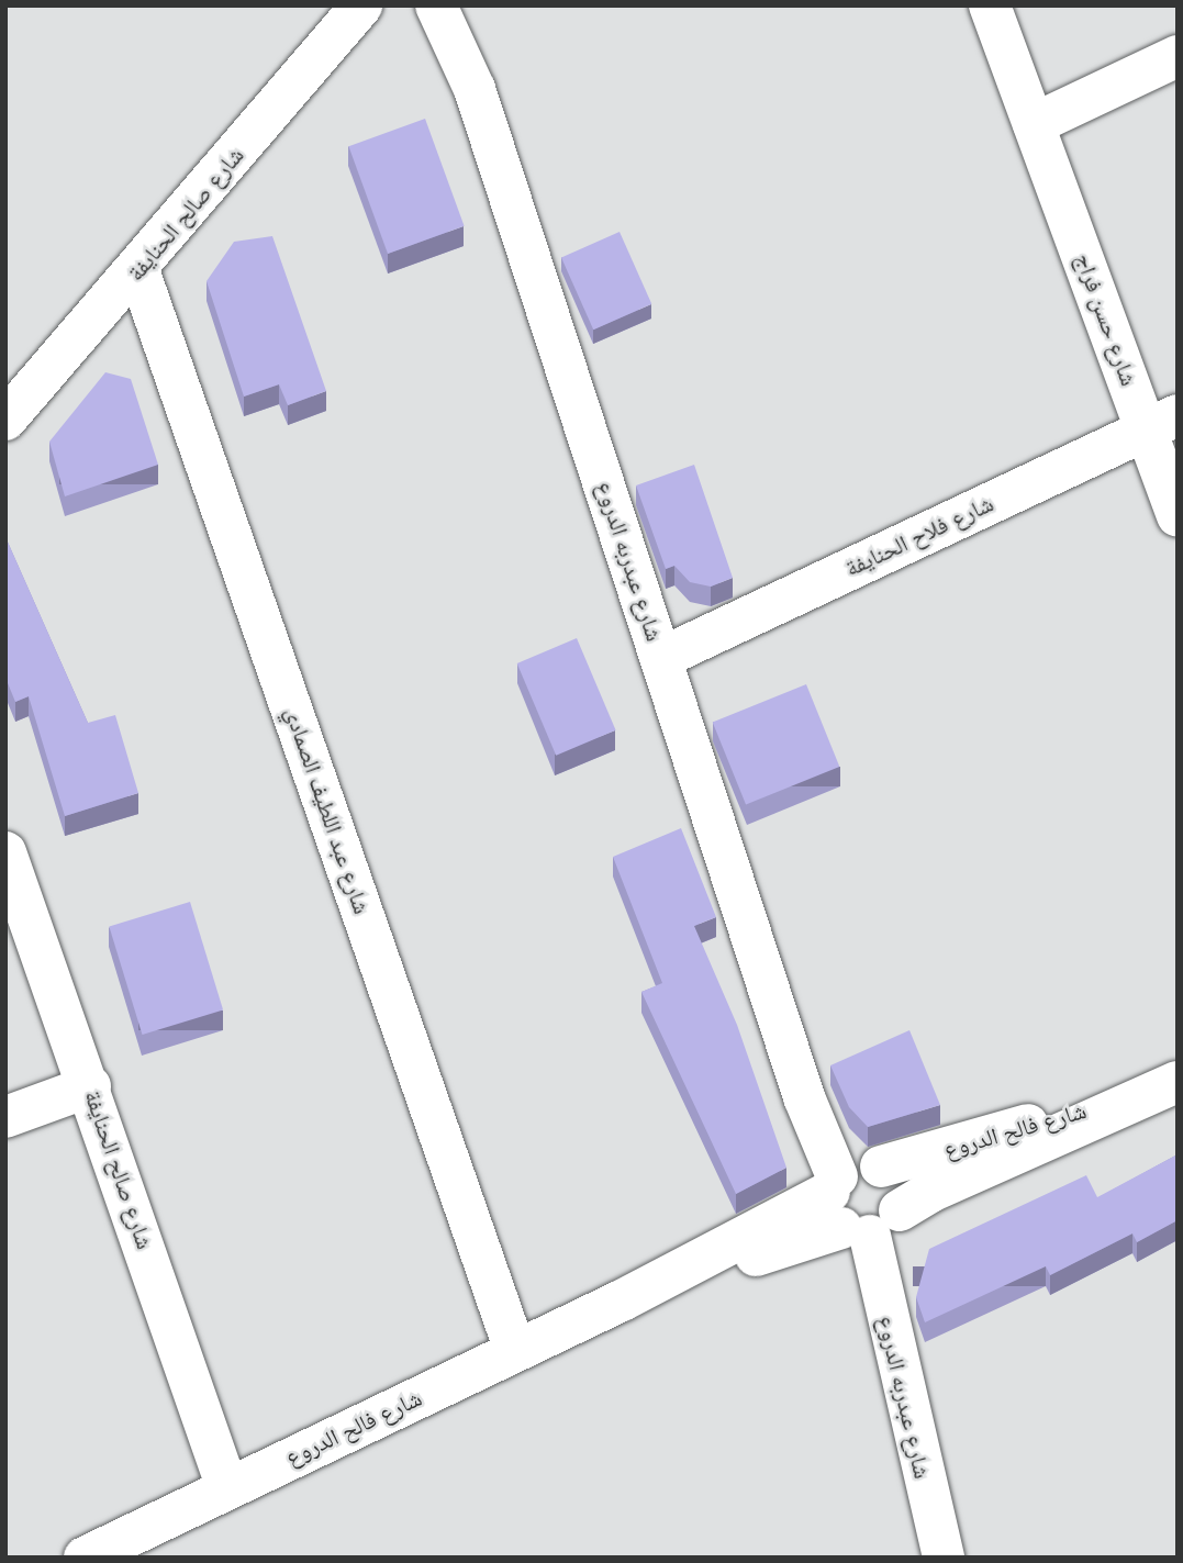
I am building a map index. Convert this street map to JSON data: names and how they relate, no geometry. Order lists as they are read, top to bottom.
{
  "streets": {
    "street": [
      "شارع صالح الحنايفة",
      "شارع حسن فراج",
      "شارع فلاح الحنايفة",
      "شارع عبدربه الدروع",
      "شارع عبد اللطيف الصمادي",
      "شارع فالح الدروع"
    ]
  },
  "crossings": [
    ["شارع صالح الحنايفة", "شارع عبد اللطيف الصمادي"],
    ["شارع صالح الحنايفة", "شارع فالح الدروع"],
    ["شارع حسن فراج", "شارع فلاح الحنايفة"],
    ["شارع فلاح الحنايفة", "شارع عبدربه الدروع"],
    ["شارع عبدربه الدروع", "شارع فالح الدروع"],
    ["شارع عبد اللطيف الصمادي", "شارع فالح الدروع"]
  ]
}
